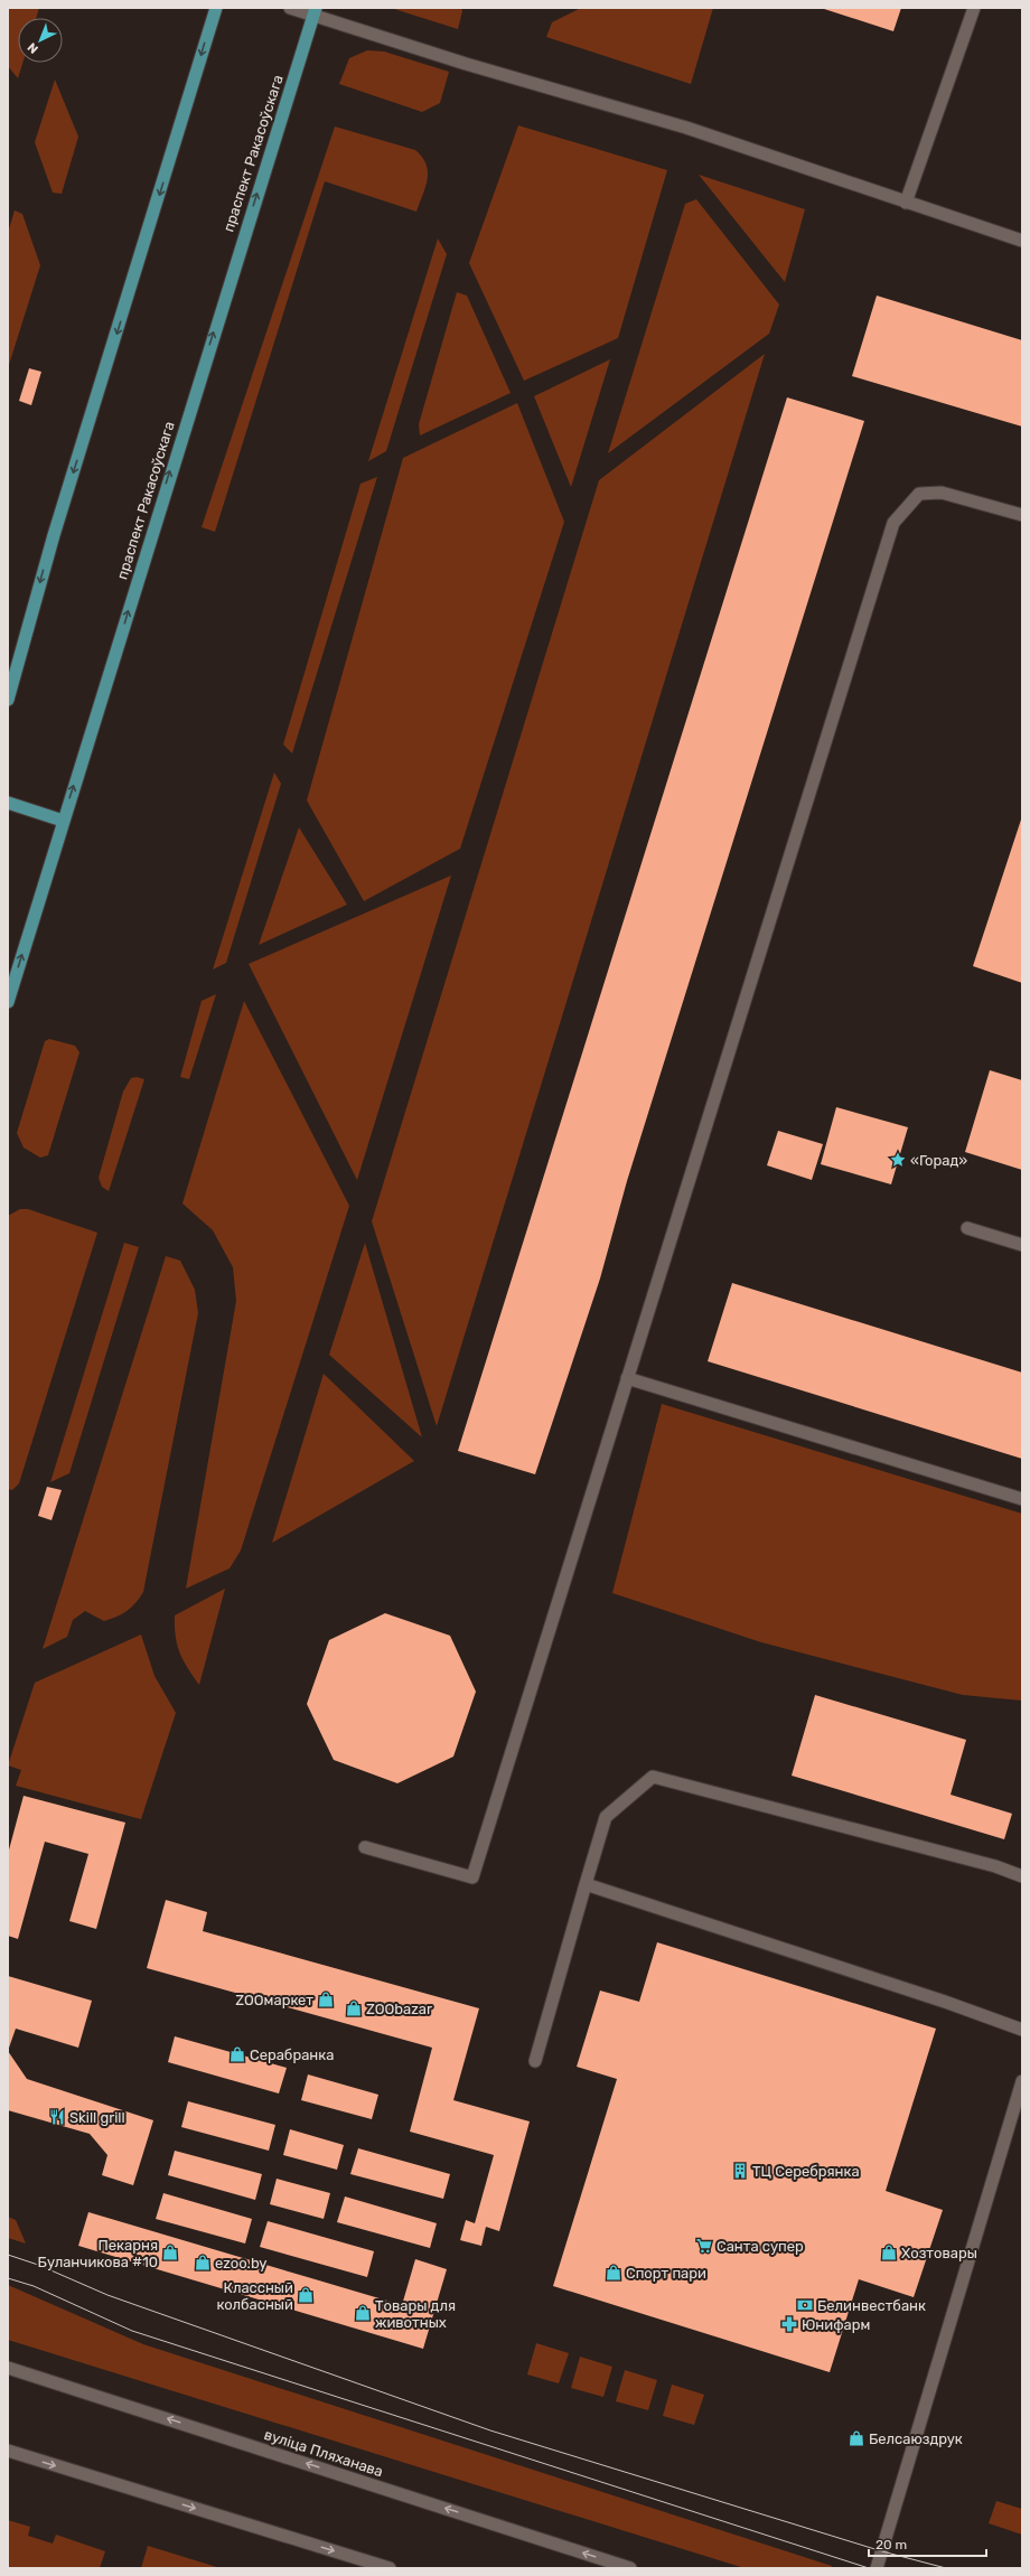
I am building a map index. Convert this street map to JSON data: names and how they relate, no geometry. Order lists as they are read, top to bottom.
{
  "streets": {
    "main road": ["праспект Ракасоўскага", "вуліца Пляханава"]
  },
  "places": {
    "place": ["«Горад»"],
    "shop": [
      "ZOOмаркет",
      "ZOObazar",
      "Серабранка",
      "Пекарня Буланчикова #10",
      "Хозтовары",
      "ezoo.by",
      "Спорт пари",
      "Классный колбасный",
      "Товары для животных",
      "Белсаюздрук"
    ],
    "restaurant": ["Skill grill"],
    "building": ["ТЦ Серебрянка"],
    "supermarket": ["Санта супер"],
    "bank": ["Белинвестбанк"],
    "pharmacy": ["Юнифарм"]
  },
  "scale_bar": "20 m",
  "north": "bottom left"
}
